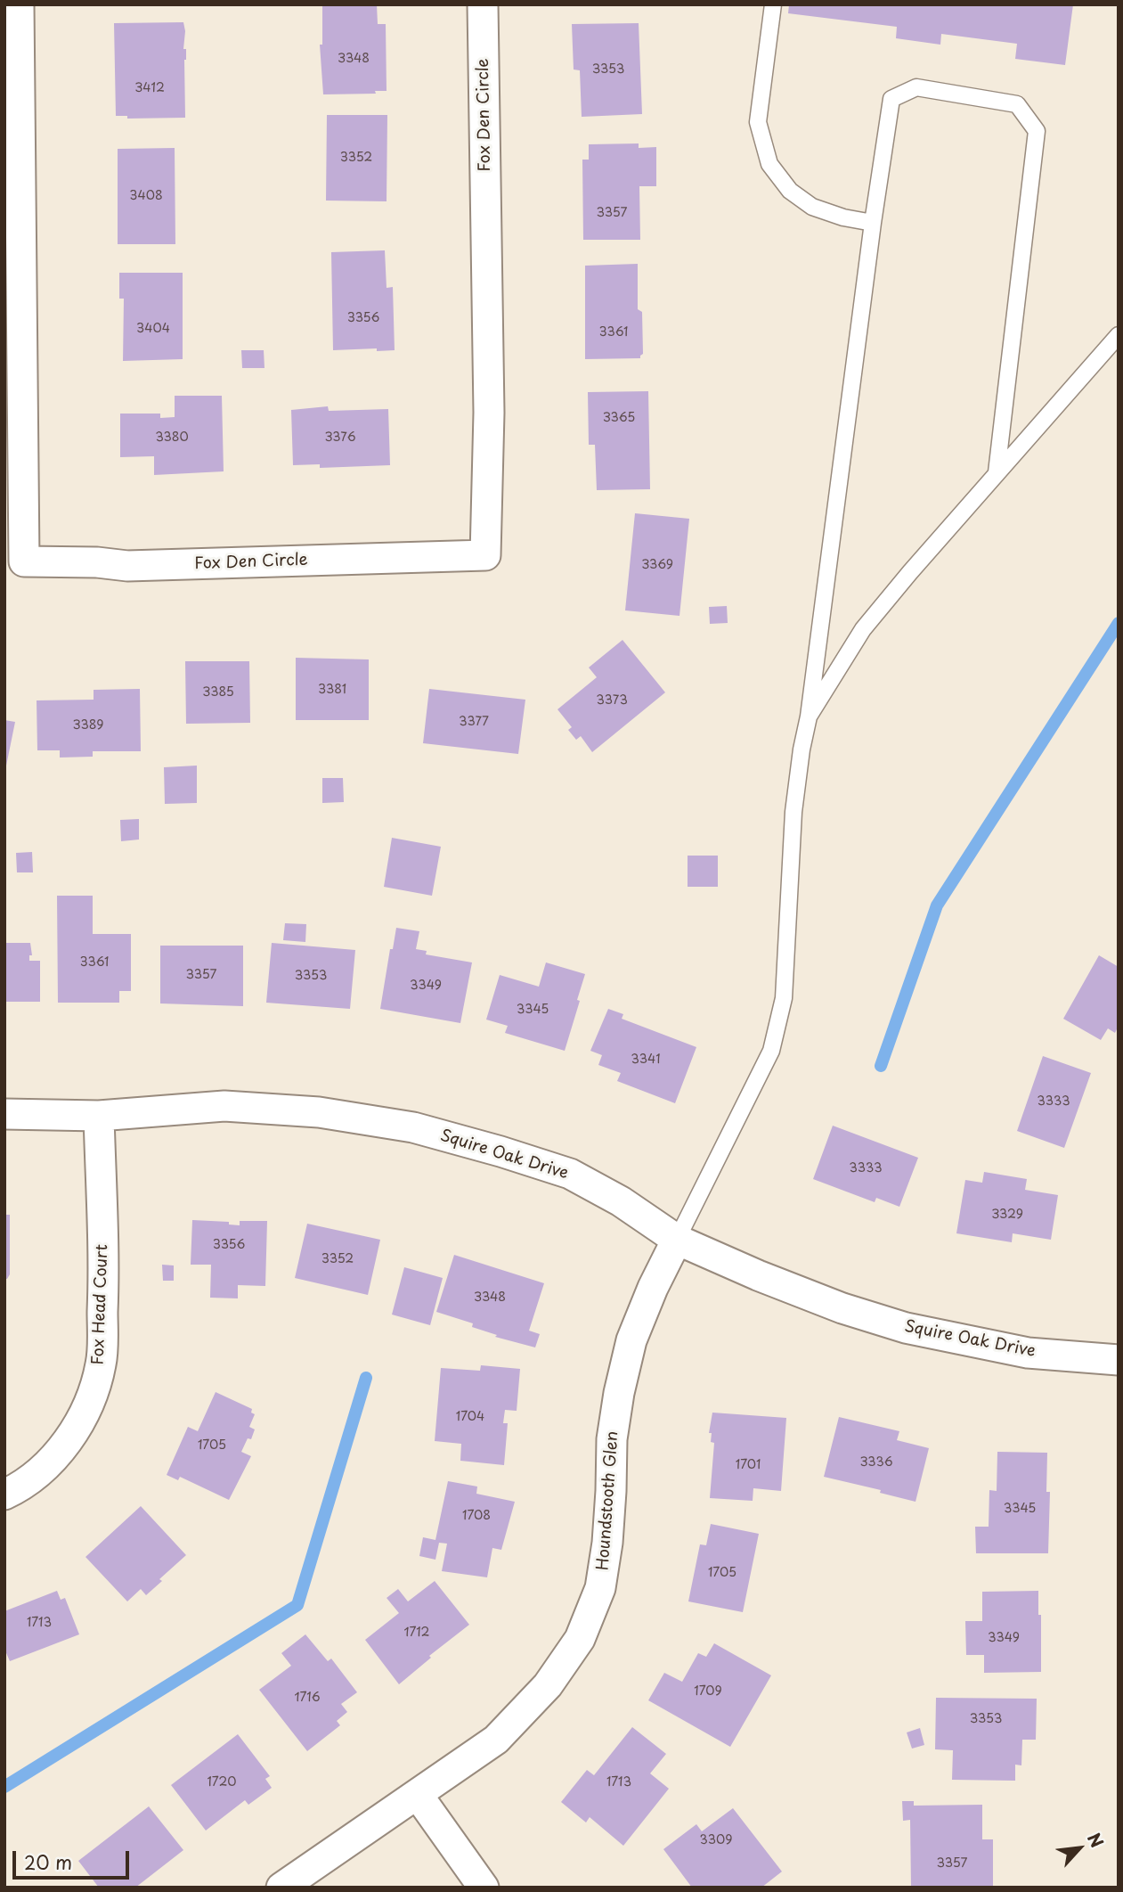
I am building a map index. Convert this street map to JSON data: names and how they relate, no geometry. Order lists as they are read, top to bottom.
{
  "streets": {
    "street": [
      "Fox Den Circle",
      "Squire Oak Drive",
      "Fox Head Court",
      "Houndstooth Glen"
    ]
  },
  "crossings": [
    ["Squire Oak Drive", "Fox Head Court"],
    ["Squire Oak Drive", "Houndstooth Glen"]
  ],
  "house_numbers": [
    "3348",
    "3353",
    "3412",
    "3352",
    "3408",
    "3357",
    "3356",
    "3404",
    "3361",
    "3365",
    "3380",
    "3376",
    "3369",
    "3381",
    "3385",
    "3373",
    "3377",
    "3389",
    "3361",
    "3357",
    "3353",
    "3349",
    "3345",
    "3341",
    "3333",
    "3333",
    "3329",
    "3356",
    "3352",
    "3348",
    "1704",
    "1705",
    "3336",
    "1701",
    "3345",
    "1708",
    "1705",
    "1713",
    "1712",
    "3349",
    "1709",
    "1716",
    "3353",
    "1720",
    "1713",
    "3309",
    "3357"
  ],
  "scale_bar": "20 m",
  "north": "top right"
}
